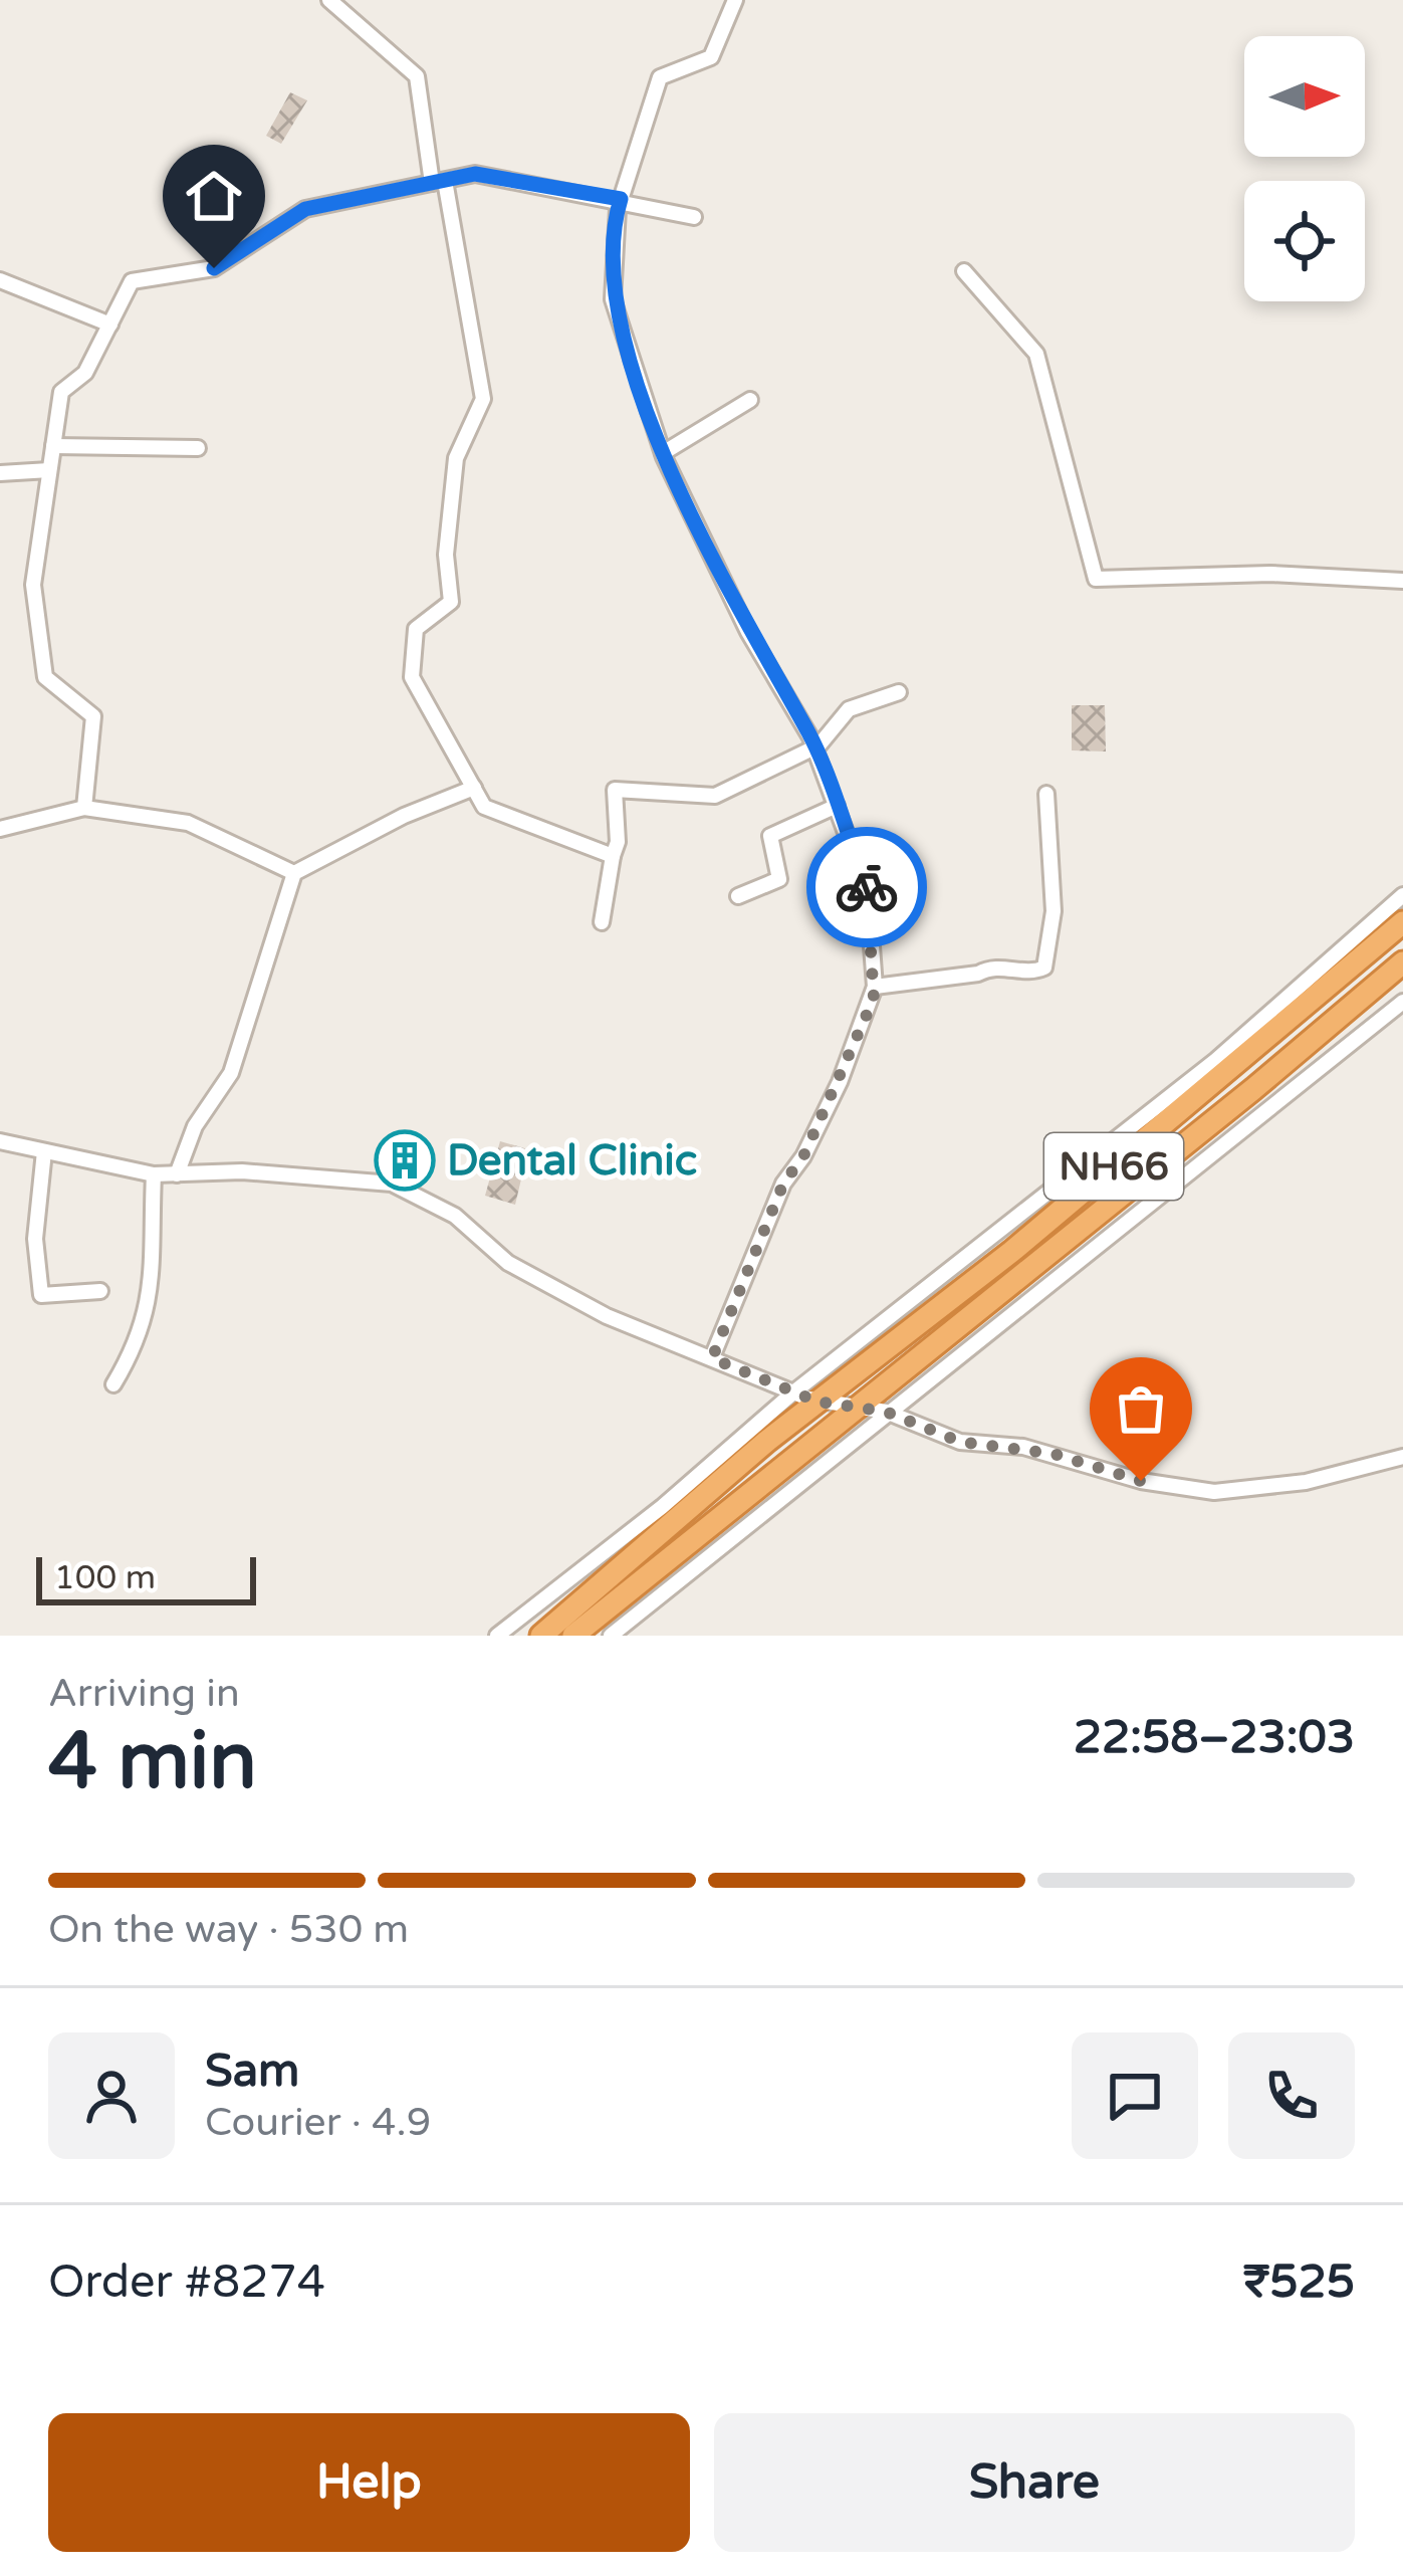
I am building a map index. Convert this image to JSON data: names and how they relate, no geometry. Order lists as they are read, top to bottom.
{
  "streets": {
    "highway": ["NH66"]
  },
  "places": {
    "building": ["Dental Clinic"]
  },
  "scale_bar": "100 m",
  "north": "right",
  "page": {
    "scale": "100 m",
    "heading": ["4 min", "Arriving in", "22:58–23:03"],
    "panel": [
      "Sam",
      "Courier · 4.9",
      "Order #8274",
      "₹525"
    ],
    "bar": "On the way · 530 m",
    "buttons": ["Help", "Share"]
  }
}
